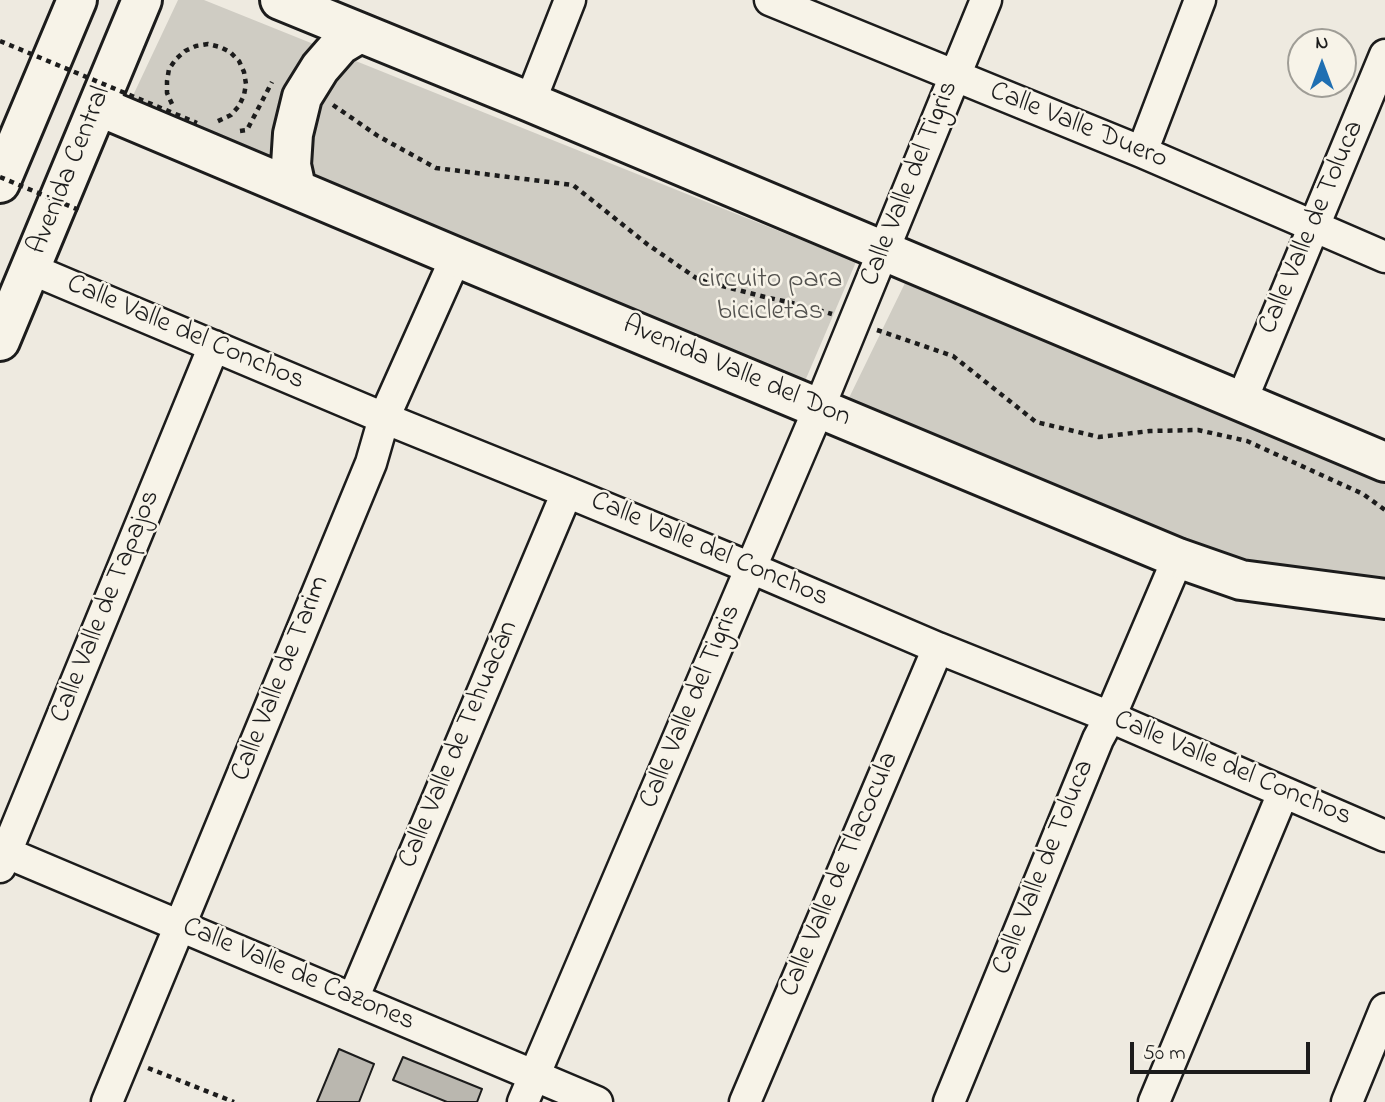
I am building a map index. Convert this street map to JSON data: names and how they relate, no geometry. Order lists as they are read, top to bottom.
{
  "streets": {
    "main road": ["Avenida Central", "Avenida Valle del Don"],
    "street": [
      "Calle Valle Duero",
      "Calle Valle del Tigris",
      "Calle Valle de Toluca",
      "Calle Valle del Conchos",
      "Calle Valle de Tapajos",
      "Calle Valle de Tarim",
      "Calle Valle de Tehuacán",
      "Calle Valle de Tlacocula",
      "Calle Valle de Cazones"
    ]
  },
  "crossings": [
    ["Calle Valle Duero", "Calle Valle del Tigris"],
    ["Calle Valle Duero", "Calle Valle de Toluca"],
    ["Avenida Central", "Calle Valle del Conchos"],
    ["Avenida Central", "Avenida Valle del Don"],
    ["Calle Valle del Tigris", "Calle Valle del Conchos"],
    ["Calle Valle del Tigris", "Avenida Valle del Don"],
    ["Calle Valle del Tigris", "Calle Valle de Cazones"],
    ["Calle Valle de Toluca", "Calle Valle del Conchos"],
    ["Calle Valle de Toluca", "Avenida Valle del Don"],
    ["Calle Valle del Conchos", "Calle Valle de Tapajos"],
    ["Calle Valle del Conchos", "Calle Valle de Tarim"],
    ["Calle Valle del Conchos", "Calle Valle de Tehuacán"],
    ["Calle Valle del Conchos", "Calle Valle de Tlacocula"],
    ["Avenida Valle del Don", "Calle Valle de Tarim"],
    ["Calle Valle de Tapajos", "Calle Valle de Cazones"],
    ["Calle Valle de Tarim", "Calle Valle de Cazones"],
    ["Calle Valle de Tehuacán", "Calle Valle de Cazones"]
  ],
  "parks": ["circuito para bicicletas"],
  "scale_bar": "50 m",
  "north": "top"
}
